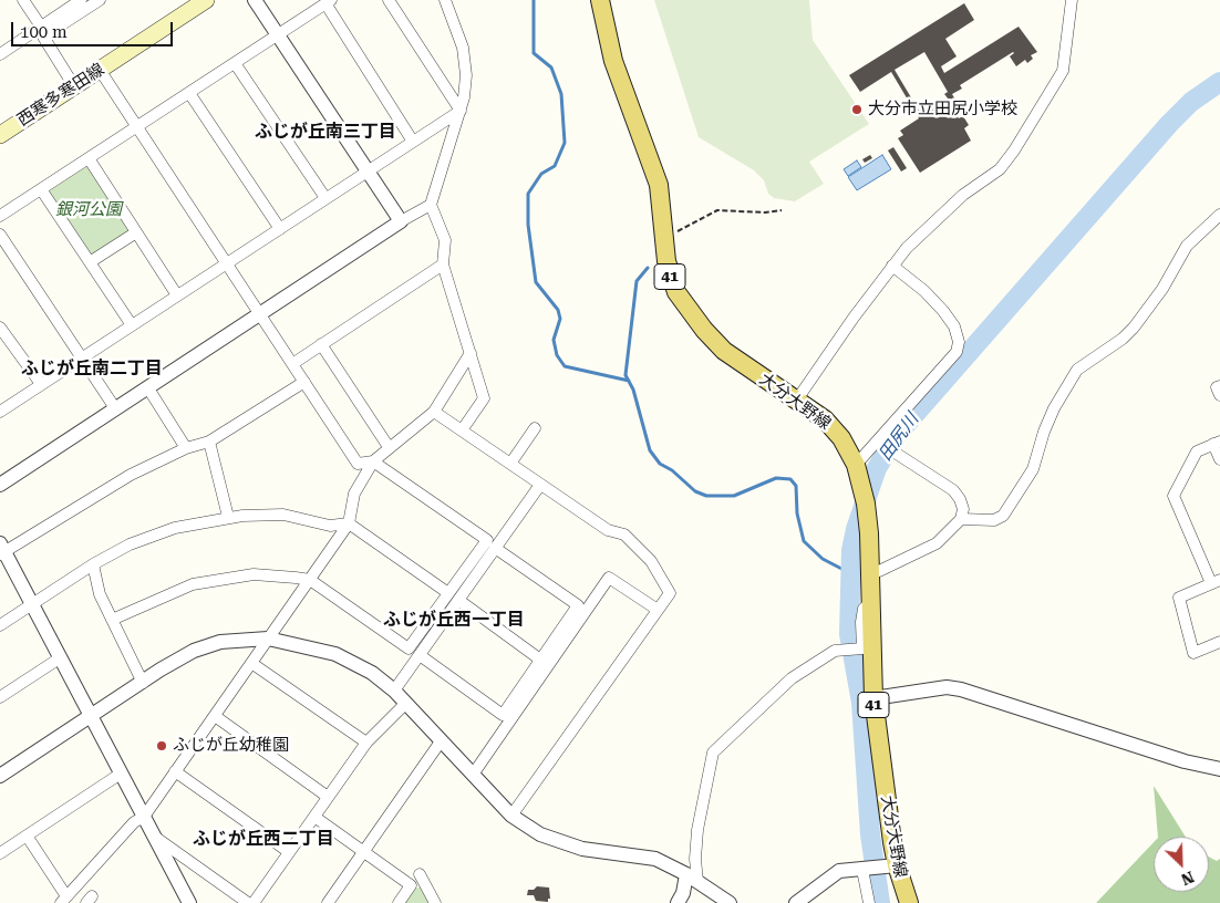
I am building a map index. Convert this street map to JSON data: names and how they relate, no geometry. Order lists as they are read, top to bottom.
{
  "streets": {
    "main road": ["西寒多寒田線", "41", "大分大野線"]
  },
  "districts": [
    "ふじが丘南三丁目",
    "ふじが丘南二丁目",
    "ふじが丘西一丁目",
    "ふじが丘西二丁目"
  ],
  "water": ["田尻川"],
  "parks": ["銀河公園"],
  "places": ["大分市立田尻小学校", "ふじが丘幼稚園"],
  "scale_bar": "100 m",
  "north": "bottom right"
}
